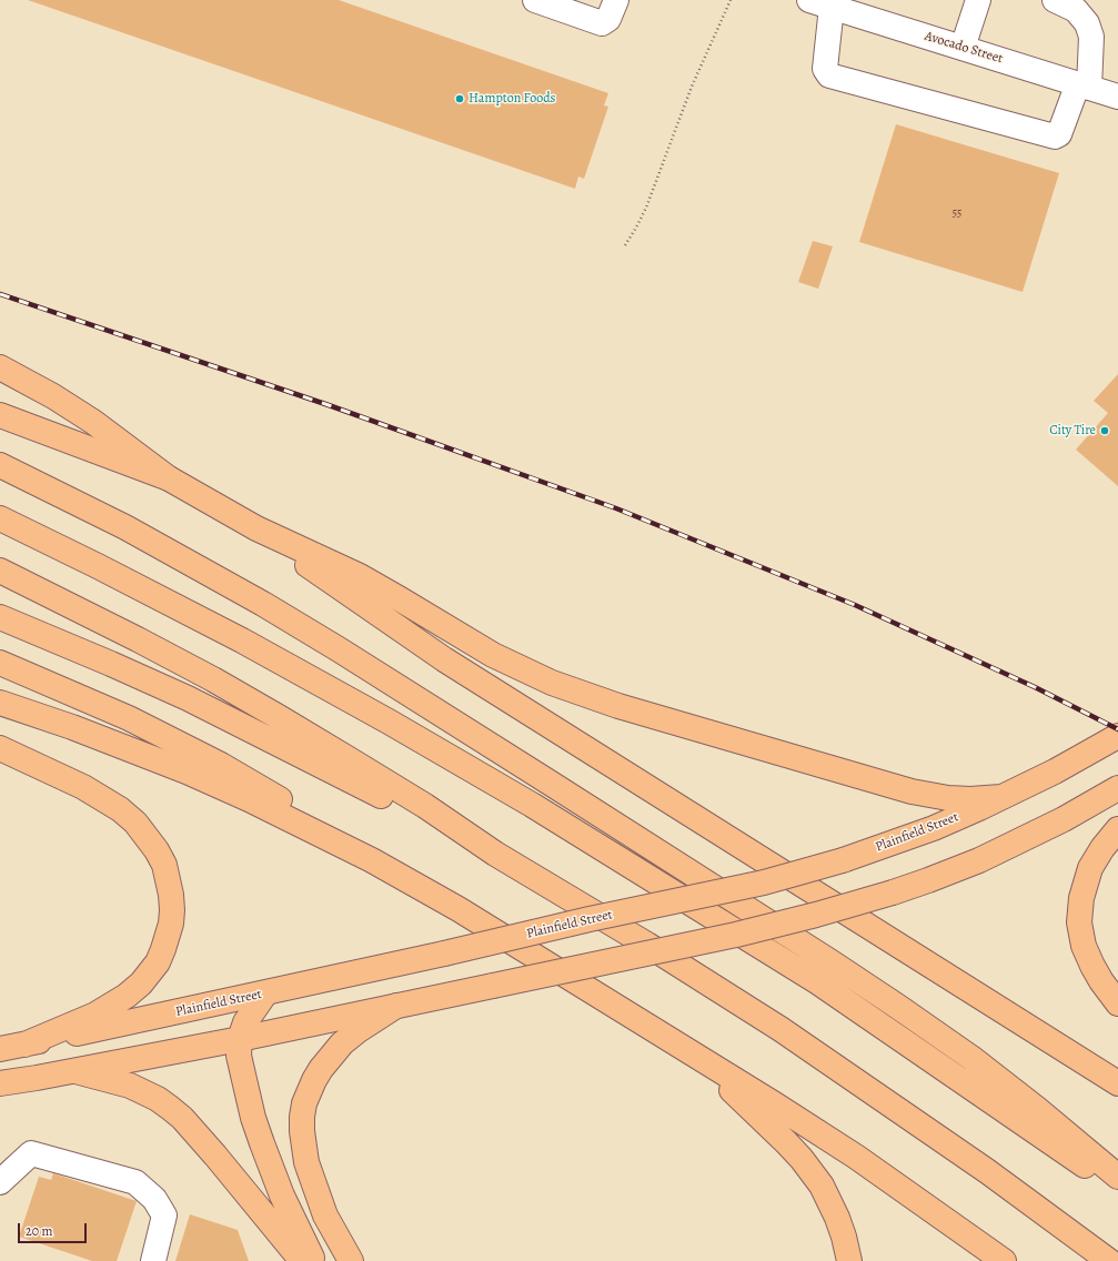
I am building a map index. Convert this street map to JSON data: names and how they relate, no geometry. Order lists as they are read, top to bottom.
{
  "streets": {
    "main road": ["Plainfield Street"],
    "street": ["Avocado Street"]
  },
  "places": ["Hampton Foods", "City Tire"],
  "house_numbers": ["55"],
  "scale_bar": "20 m"
}
